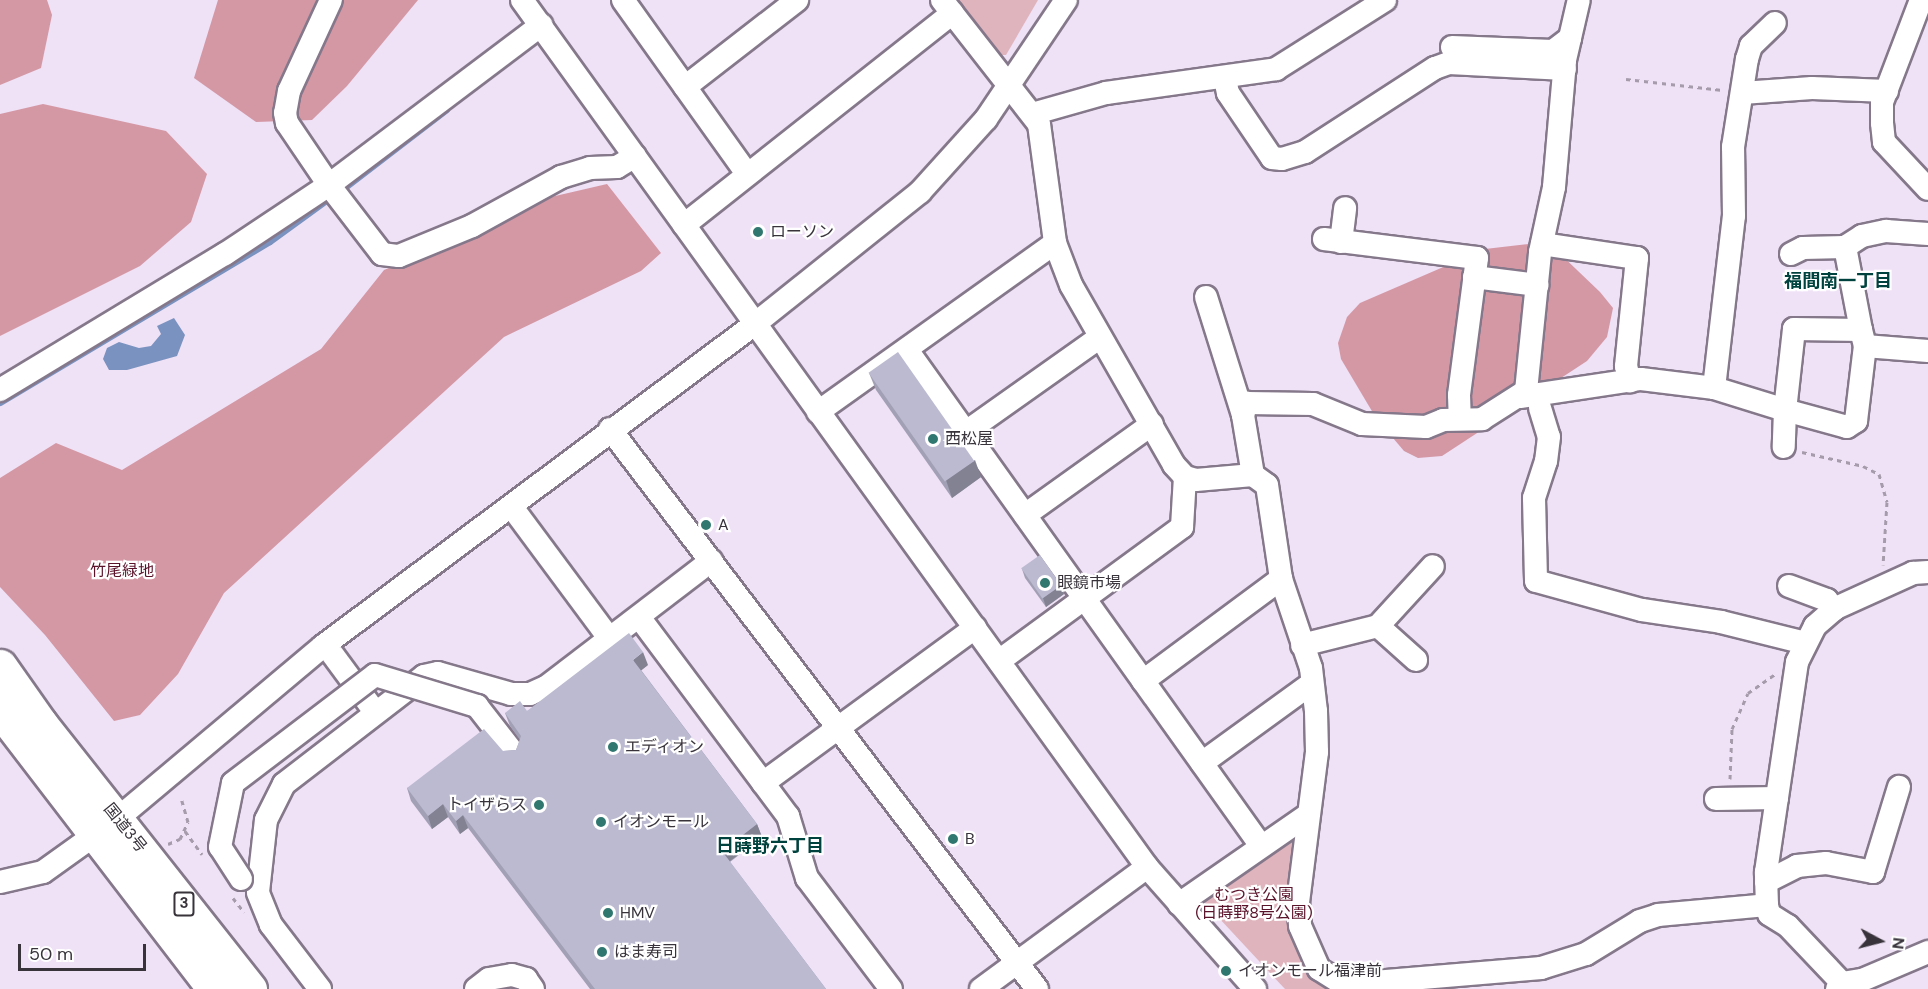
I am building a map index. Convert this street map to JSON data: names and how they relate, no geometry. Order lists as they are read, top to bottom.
{
  "streets": {
    "highway": ["国道3号", "3"]
  },
  "districts": ["福間南一丁目", "日蒔野六丁目"],
  "parks": ["竹尾緑地", "むつき公園 (日蒔野8号公園)"],
  "places": [
    "ローソン",
    "西松屋",
    "A",
    "眼鏡市場",
    "エディオン",
    "トイザらス",
    "イオンモール",
    "B",
    "HMV",
    "はま寿司",
    "イオンモール福津前"
  ],
  "scale_bar": "50 m",
  "north": "right"
}
